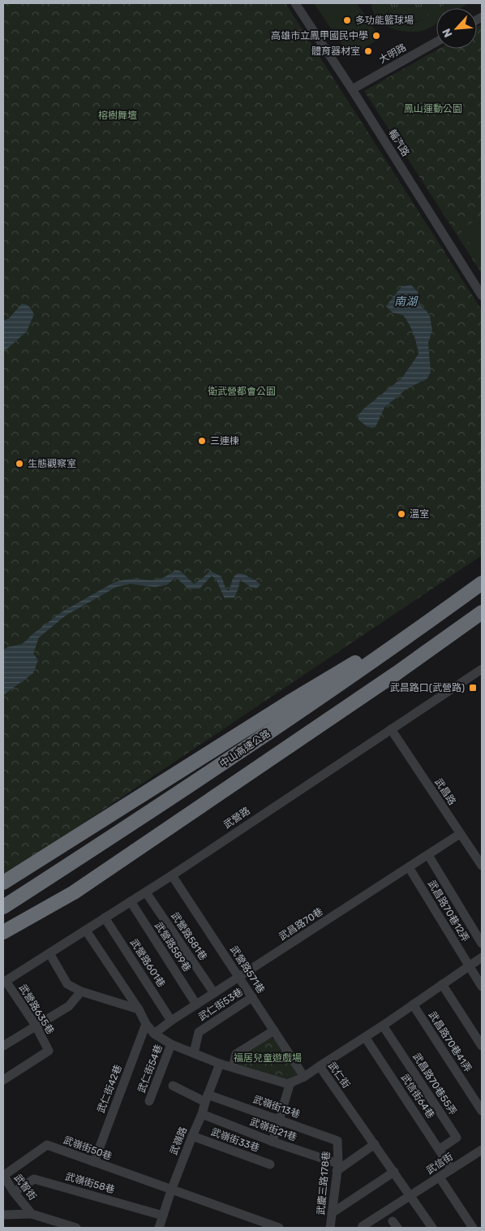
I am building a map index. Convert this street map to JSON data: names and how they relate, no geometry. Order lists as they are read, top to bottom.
{
  "streets": {
    "highway": ["中山高速公路"],
    "street": [
      "大明路",
      "輜汽路",
      "武昌路",
      "武營路",
      "武昌路70巷12弄",
      "武昌路70巷",
      "武營路581巷",
      "武營路589巷",
      "武營路601巷",
      "武營路571巷",
      "武仁街53巷",
      "武營路635巷",
      "武昌路70巷41弄",
      "武仁街54巷",
      "武仁街",
      "武昌路70巷55弄",
      "武仁街42巷",
      "武信街64巷",
      "武嶺街13巷",
      "武嶺街21巷",
      "武嶺街33巷",
      "武嶺路",
      "武嶺街50巷",
      "武信街",
      "武嶺街58巷",
      "武慶三路178巷",
      "武智街"
    ]
  },
  "crossings": [
    ["大明路", "輜汽路"],
    ["武昌路", "武營路"],
    ["武昌路", "武昌路70巷"],
    ["武營路", "武營路581巷"],
    ["武營路", "武營路589巷"],
    ["武營路", "武營路601巷"],
    ["武營路", "武營路571巷"],
    ["武營路", "武營路635巷"],
    ["武昌路70巷12弄", "武昌路70巷"],
    ["武昌路70巷", "武營路581巷"],
    ["武昌路70巷", "武營路589巷"],
    ["武昌路70巷", "武營路601巷"],
    ["武昌路70巷", "武營路571巷"],
    ["武營路571巷", "武仁街53巷"],
    ["武營路571巷", "武仁街"],
    ["武仁街", "武信街"],
    ["武昌路70巷55弄", "武信街64巷"],
    ["武仁街42巷", "武嶺街50巷"],
    ["武信街64巷", "武信街"],
    ["武嶺街13巷", "武嶺路"],
    ["武嶺街13巷", "武慶三路178巷"],
    ["武嶺街21巷", "武嶺路"],
    ["武嶺街21巷", "武慶三路178巷"],
    ["武嶺街33巷", "武嶺路"],
    ["武嶺路", "武嶺街50巷"],
    ["武嶺路", "武嶺街58巷"],
    ["武嶺街50巷", "武智街"],
    ["武嶺街58巷", "武智街"]
  ],
  "water": ["南湖"],
  "parks": [
    "鳳山運動公園",
    "榕樹舞壇",
    "衛武營都會公園",
    "福居兒童遊戲場"
  ],
  "places": {
    "other": [
      "多功能籃球場",
      "高雄市立鳳甲國民中學",
      "體育器材室",
      "三連棟",
      "生態觀察室",
      "溫室"
    ],
    "transit": ["武昌路口(武營路)"]
  },
  "north": "bottom left"
}
